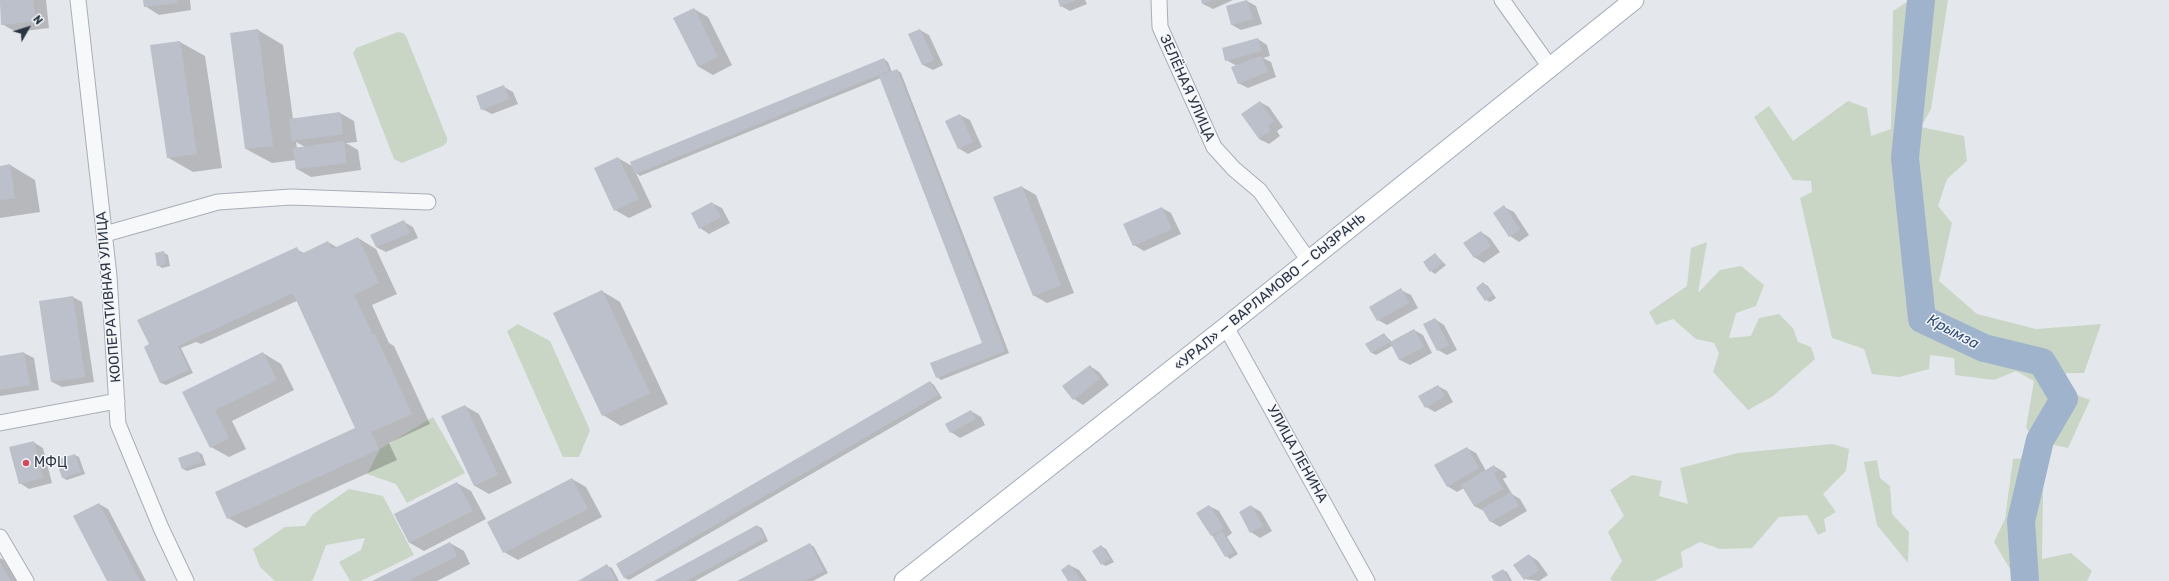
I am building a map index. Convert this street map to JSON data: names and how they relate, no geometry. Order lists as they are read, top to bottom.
{
  "streets": {
    "main road": ["«УРАЛ» — ВАРЛАМОВО — СЫЗРАНЬ"],
    "street": ["ЗЕЛЁНАЯ УЛИЦА", "КООПЕРАТИВНАЯ УЛИЦА", "УЛИЦА ЛЕНИНА"]
  },
  "crossings": [
    ["ЗЕЛЁНАЯ УЛИЦА", "«УРАЛ» — ВАРЛАМОВО — СЫЗРАНЬ"],
    ["«УРАЛ» — ВАРЛАМОВО — СЫЗРАНЬ", "УЛИЦА ЛЕНИНА"]
  ],
  "water": ["Крымза"],
  "places": ["МФЦ"],
  "north": "top right"
}
